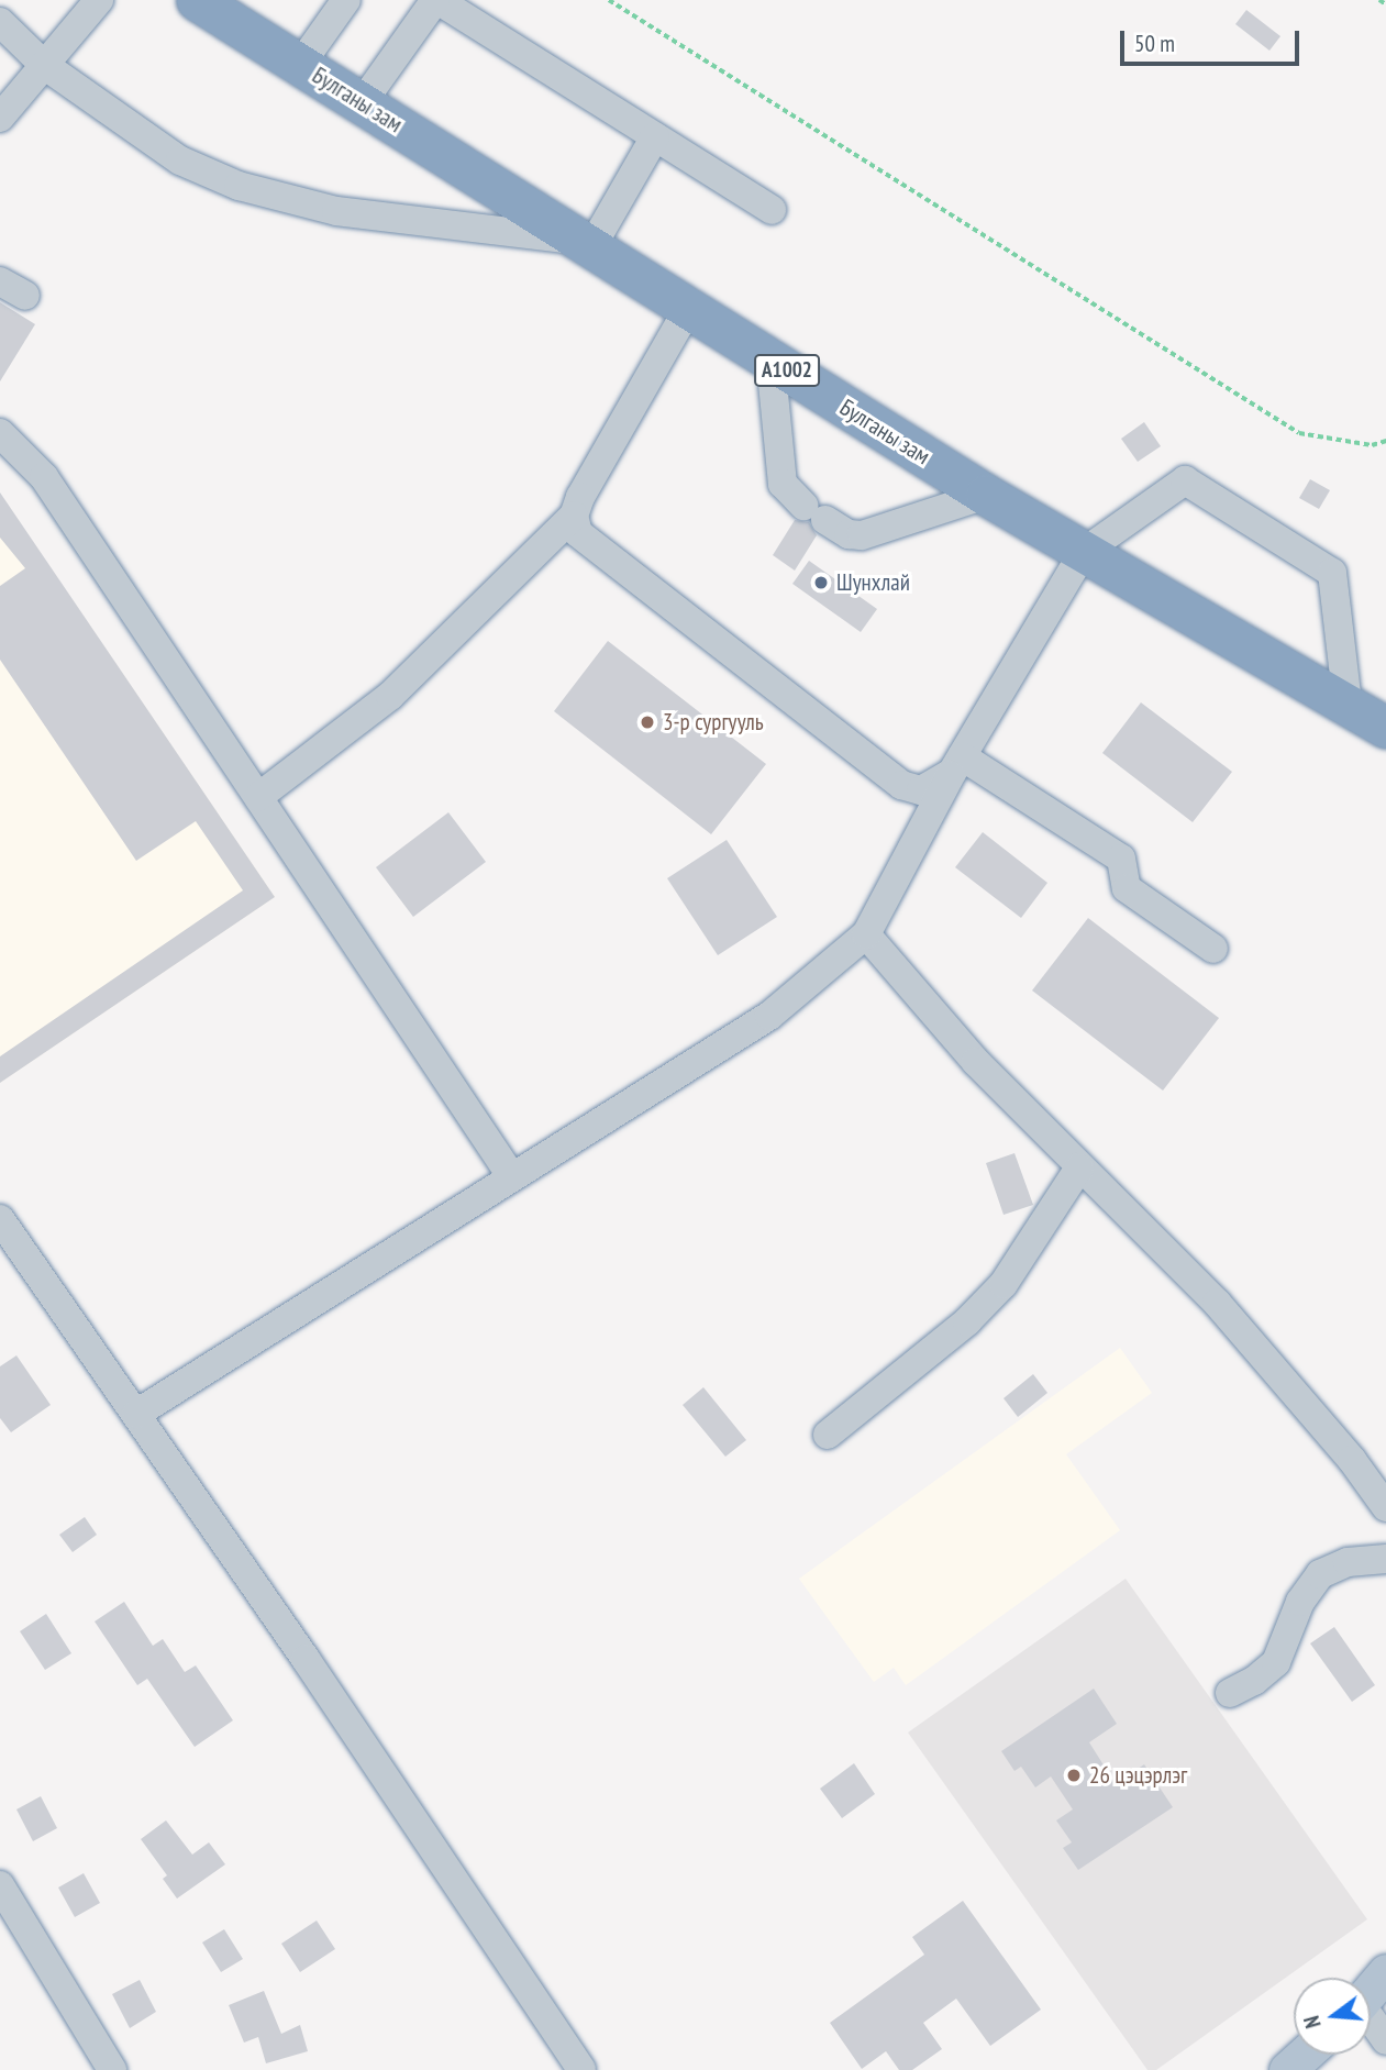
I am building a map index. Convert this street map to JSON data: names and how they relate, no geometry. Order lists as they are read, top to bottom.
{
  "streets": {
    "highway": ["Булганы зам", "A1002"]
  },
  "places": ["Шунхлай", "3-р сургууль", "26 цэцэрлэг"],
  "scale_bar": "50 m",
  "north": "left"
}
